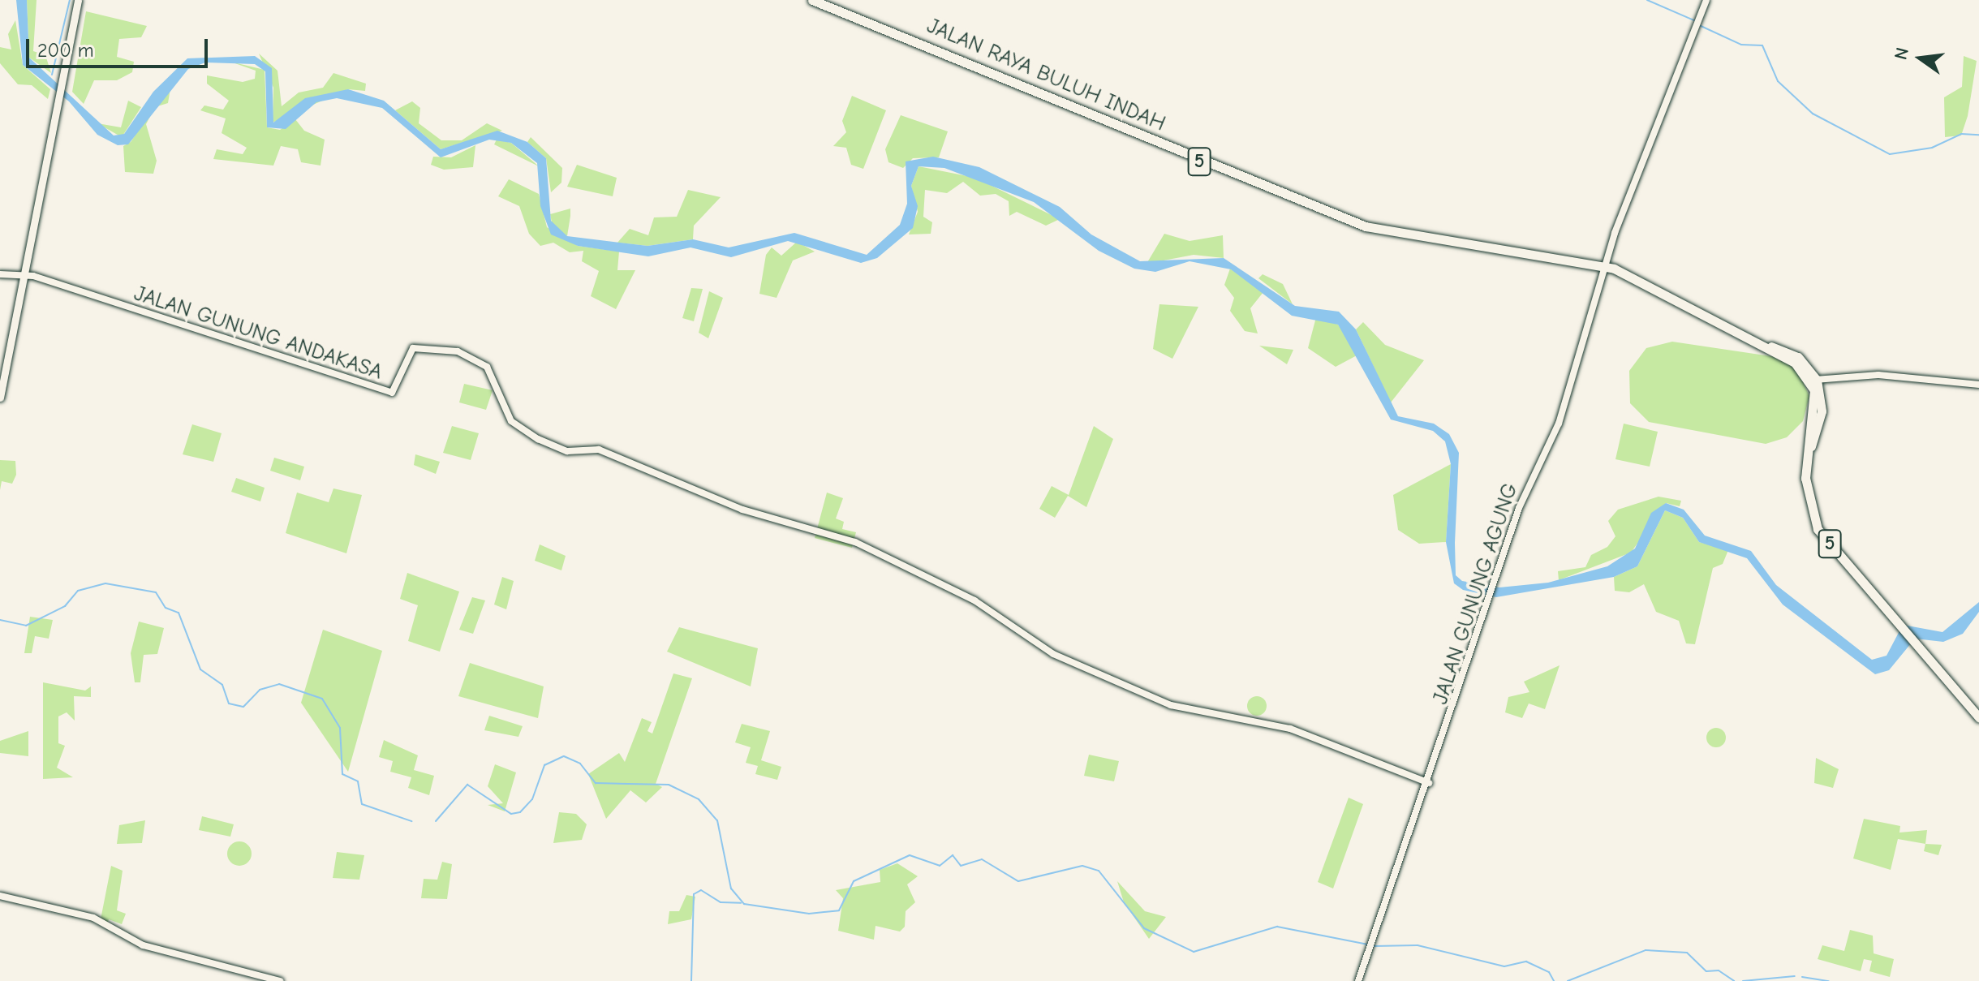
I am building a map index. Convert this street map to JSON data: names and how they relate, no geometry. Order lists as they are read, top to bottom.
{
  "streets": {
    "highway": ["JALAN RAYA BULUH INDAH", "5"],
    "street": ["JALAN GUNUNG ANDAKASA", "JALAN GUNUNG AGUNG"]
  },
  "crossings": [
    ["JALAN RAYA BULUH INDAH", "5"],
    ["JALAN RAYA BULUH INDAH", "JALAN GUNUNG AGUNG"],
    ["5", "JALAN GUNUNG AGUNG"],
    ["JALAN GUNUNG ANDAKASA", "JALAN GUNUNG AGUNG"]
  ],
  "scale_bar": "200 m",
  "north": "left"
}
